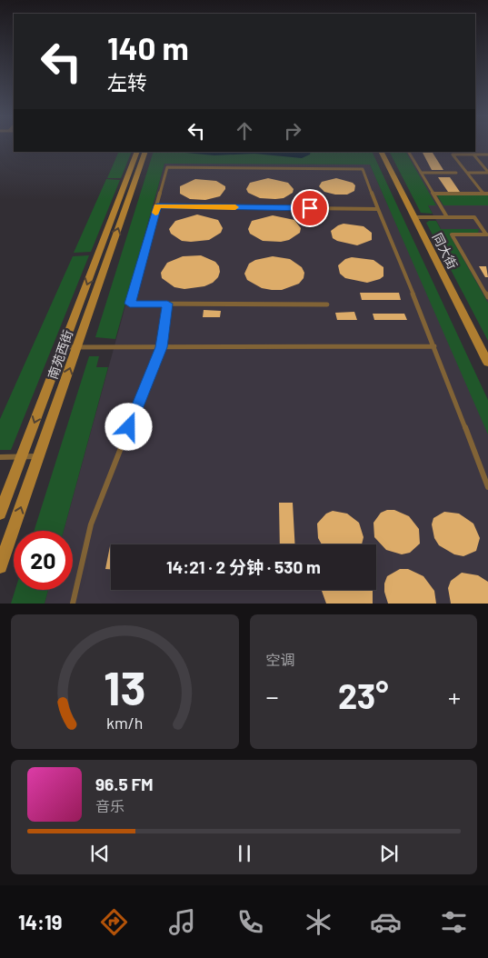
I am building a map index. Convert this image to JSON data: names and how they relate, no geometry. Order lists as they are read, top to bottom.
{
  "streets": {
    "main road": ["同大街", "南苑西街"]
  },
  "page": {
    "turn": ["140 m", "左转"],
    "limit": "20",
    "trip": "14:21 · 2 分钟 · 530 m",
    "tile": "空调",
    "heat": ["−", "23°", "+"],
    "song": ["96.5 FM", "音乐"],
    "tabs": "14:19",
    "gauge": ["13", "km/h"]
  }
}
